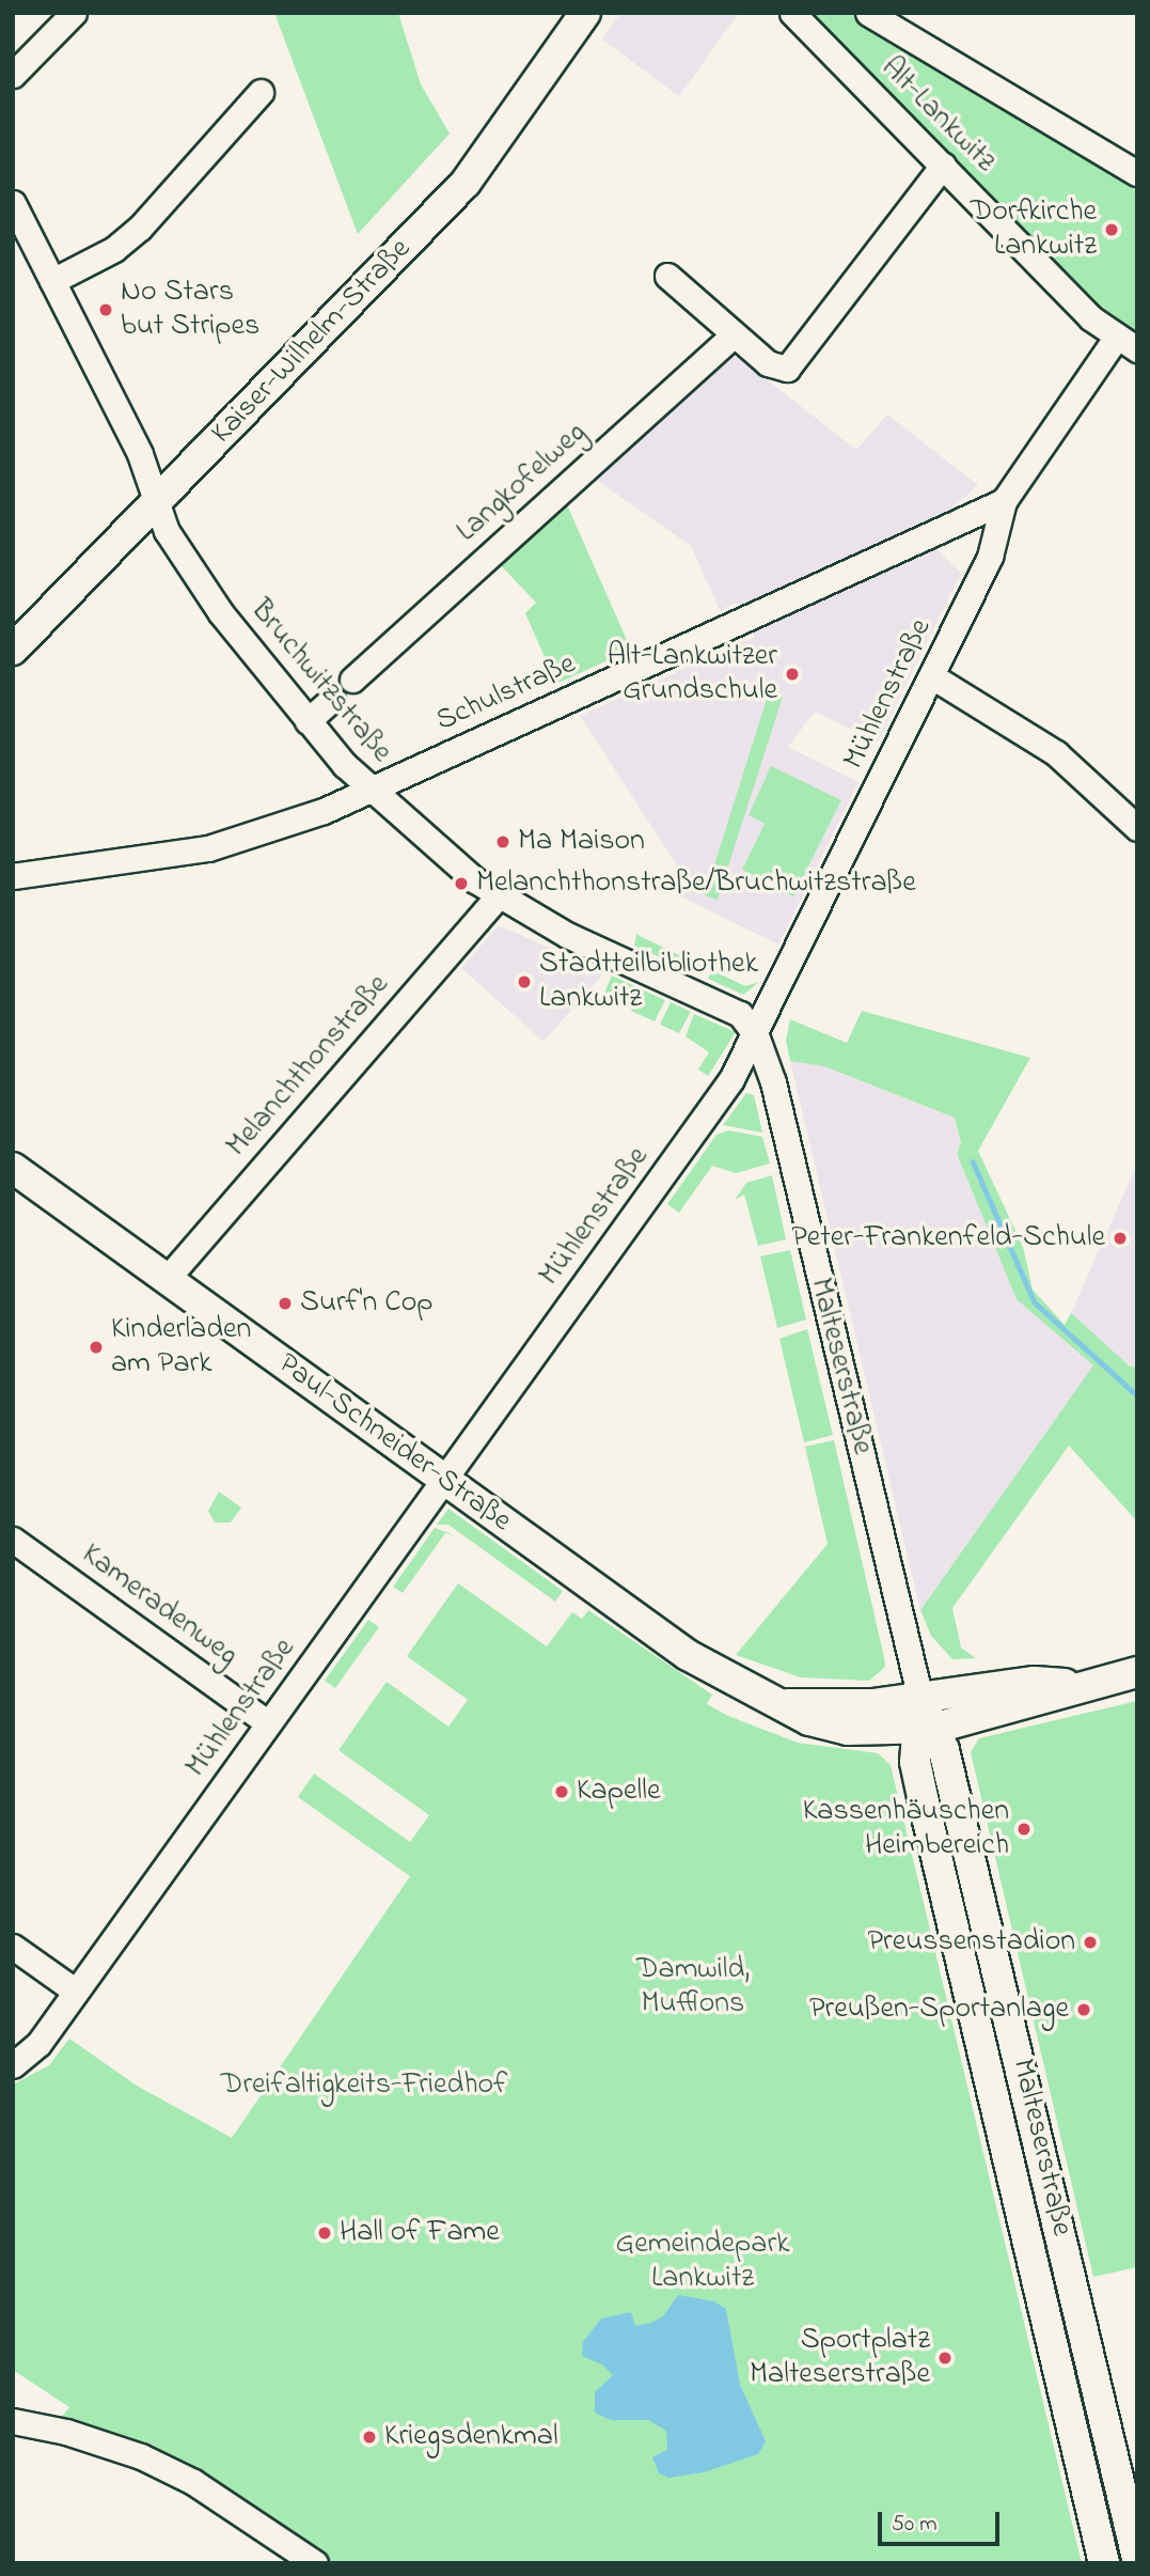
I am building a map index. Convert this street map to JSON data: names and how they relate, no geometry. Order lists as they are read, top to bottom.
{
  "streets": {
    "main road": ["Kaiser-Wilhelm-Straße", "Malteserstraße", "Paul-Schneider-Straße"],
    "street": [
      "Alt-Lankwitz",
      "Langkofelweg",
      "Bruchwitzstraße",
      "Schulstraße",
      "Mühlenstraße",
      "Melanchthonstraße",
      "Kameradenweg"
    ]
  },
  "crossings": [
    ["Alt-Lankwitz", "Mühlenstraße"],
    ["Kaiser-Wilhelm-Straße", "Bruchwitzstraße"],
    ["Bruchwitzstraße", "Schulstraße"],
    ["Bruchwitzstraße", "Mühlenstraße"],
    ["Bruchwitzstraße", "Melanchthonstraße"],
    ["Bruchwitzstraße", "Malteserstraße"],
    ["Schulstraße", "Mühlenstraße"],
    ["Mühlenstraße", "Malteserstraße"],
    ["Mühlenstraße", "Paul-Schneider-Straße"],
    ["Mühlenstraße", "Kameradenweg"],
    ["Melanchthonstraße", "Paul-Schneider-Straße"],
    ["Malteserstraße", "Paul-Schneider-Straße"]
  ],
  "parks": ["Damwild, Mufflons", "Dreifaltigkeits-Friedhof", "Gemeindepark Lankwitz"],
  "places": [
    "Dorfkirche Lankwitz",
    "No Stars but Stripes",
    "Alt-Lankwitzer Grundschule",
    "Ma Maison",
    "Melanchthonstraße/Bruchwitzstraße",
    "Stadtteilbibliothek Lankwitz",
    "Peter-Frankenfeld-Schule",
    "Surf'n Cop",
    "Kinderladen am Park",
    "Kapelle",
    "Kassenhäuschen Heimbereich",
    "Preussenstadion",
    "Preußen-Sportanlage",
    "Hall of Fame",
    "Sportplatz Malteserstraße",
    "Kriegsdenkmal"
  ],
  "scale_bar": "50 m"
}
